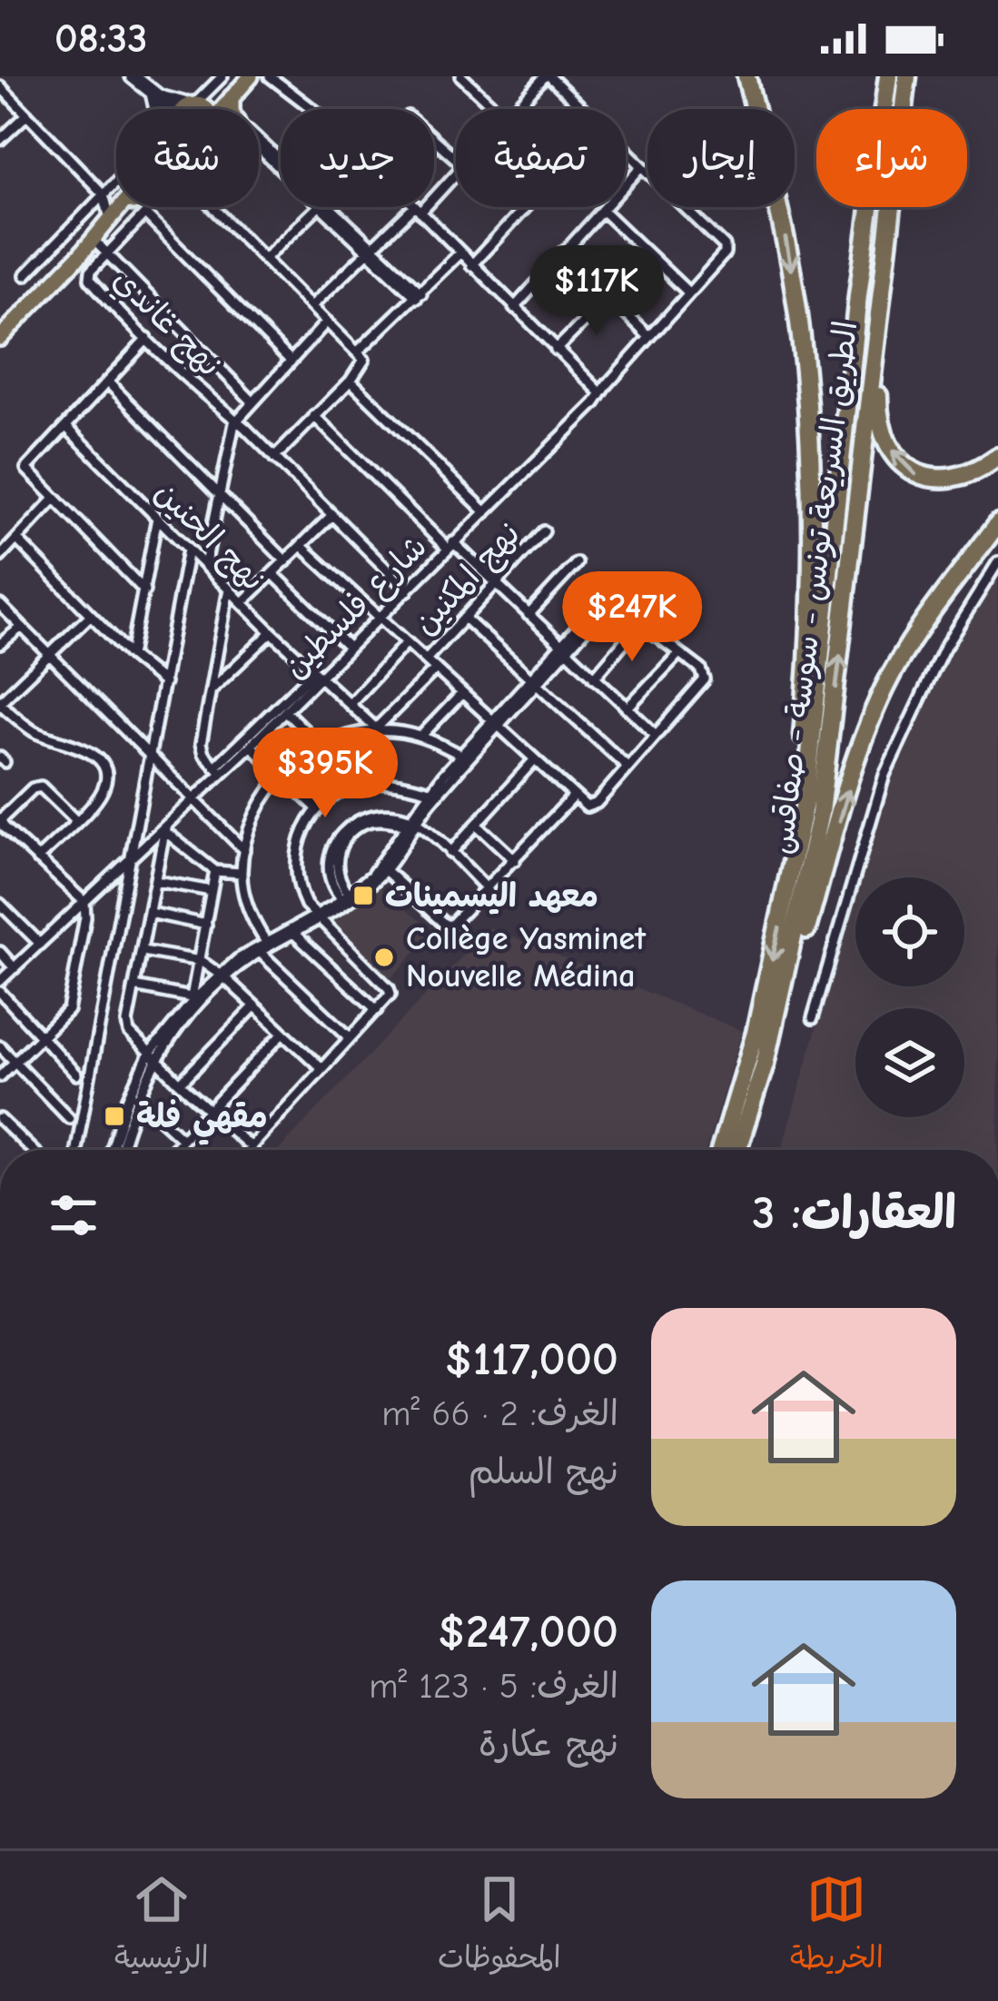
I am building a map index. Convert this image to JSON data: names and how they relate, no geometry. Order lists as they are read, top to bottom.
{
  "streets": {
    "highway": ["الطريق السريعة تونس - سوسة - صفاقس"],
    "street": [
      "نهج غاندي",
      "نهج الحنين",
      "نهج المكنين",
      "شارع فلسطين"
    ]
  },
  "crossings": [
    ["نهج غاندي", "شارع فلسطين"],
    ["نهج الحنين", "شارع فلسطين"]
  ],
  "places": {
    "transit": ["معهد اليسمينات", "مقهي فلة"],
    "other": ["Collège Yasminet Nouvelle Médina"]
  },
  "page": {
    "status": "08:33",
    "chip": [
      "شراء",
      "إيجار",
      "تصفية",
      "جديد",
      "شقة"
    ],
    "price": ["$117K", "$247K", "$395K"],
    "heading": "العقارات: 3",
    "list": [
      {
        "name": "$117,000",
        "note": "الغرف: 2 · 66 m² · نهج السلم"
      },
      {
        "name": "$247,000",
        "note": "الغرف: 5 · 123 m² · نهج عكارة"
      }
    ],
    "tabs": ["الخريطة", "المحفوظات", "الرئيسية"]
  }
}
